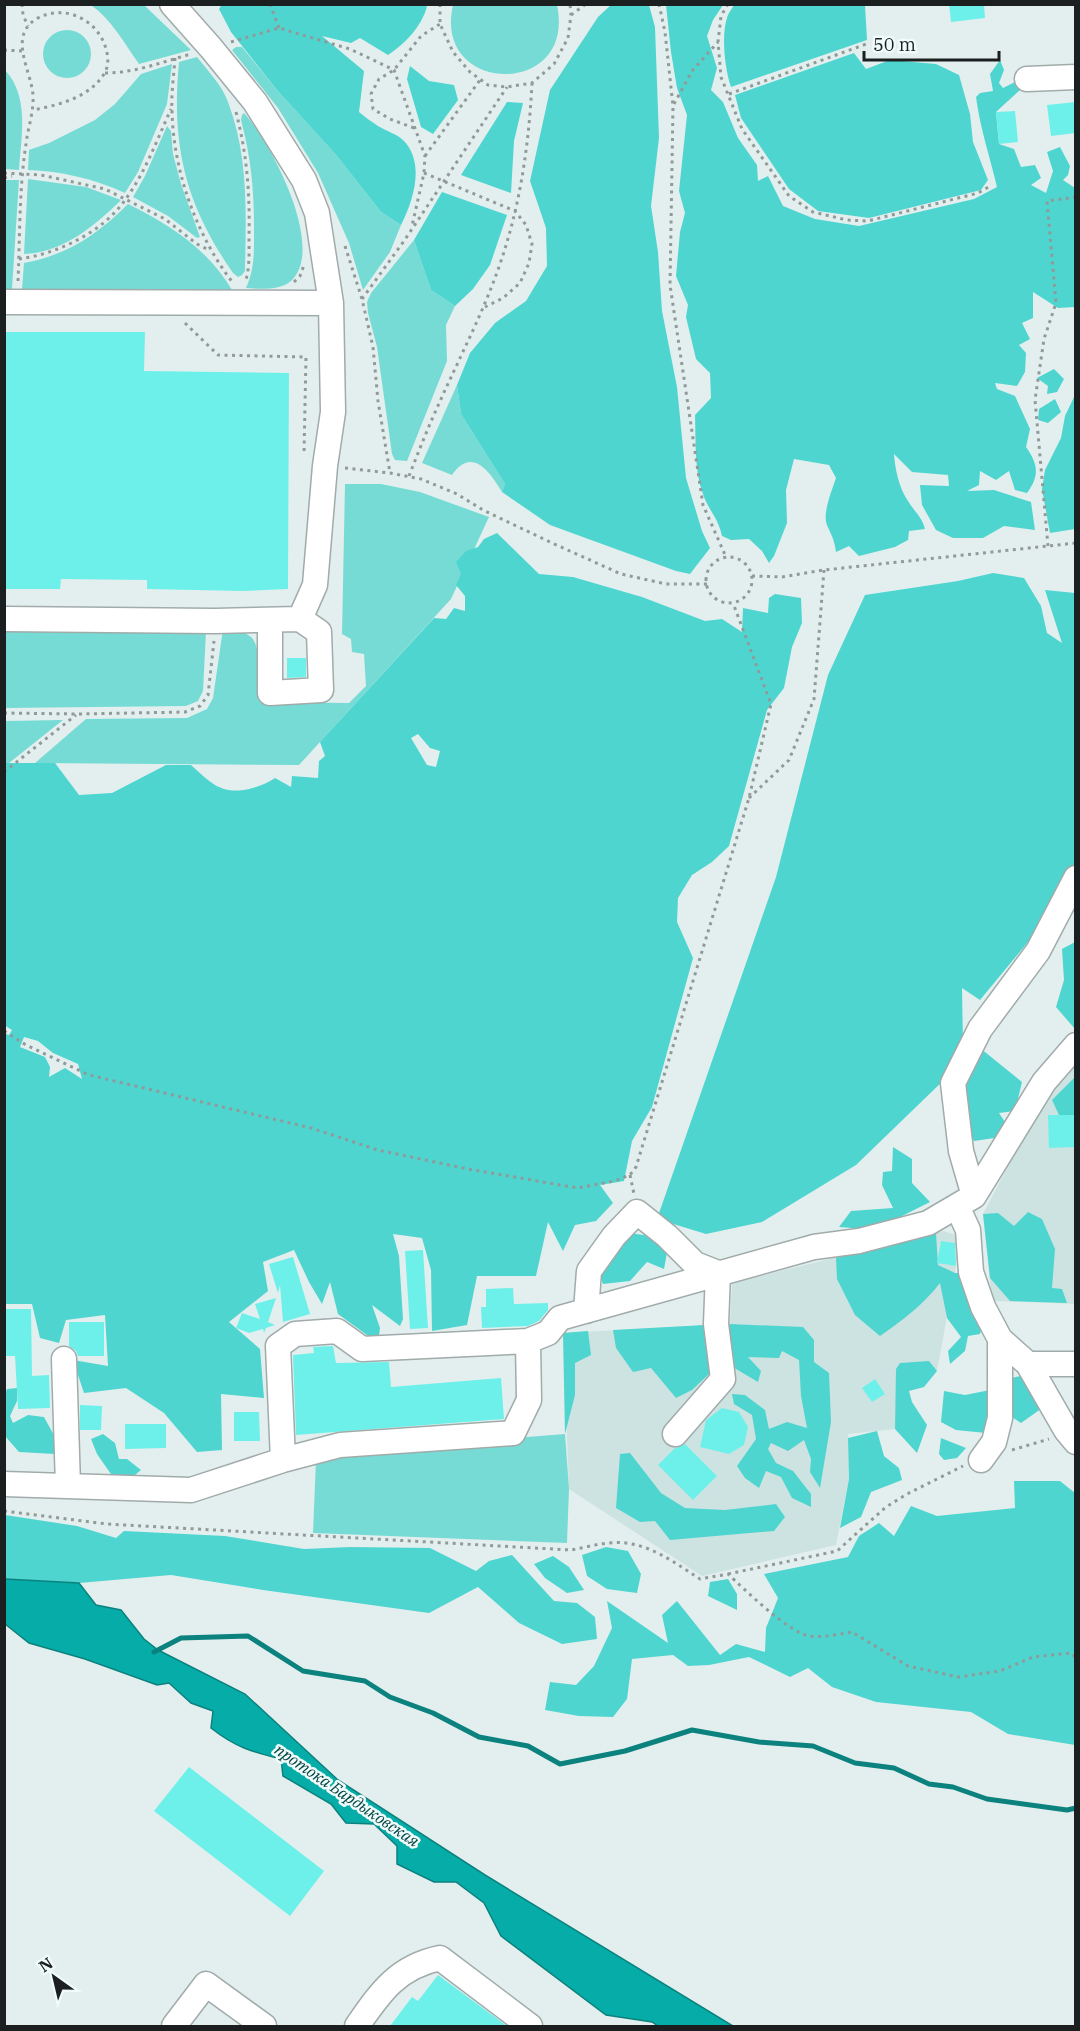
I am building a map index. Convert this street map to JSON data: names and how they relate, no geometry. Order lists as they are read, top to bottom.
{
  "water": ["протока Бардыковская"],
  "scale_bar": "50 m",
  "north": "top left"
}
